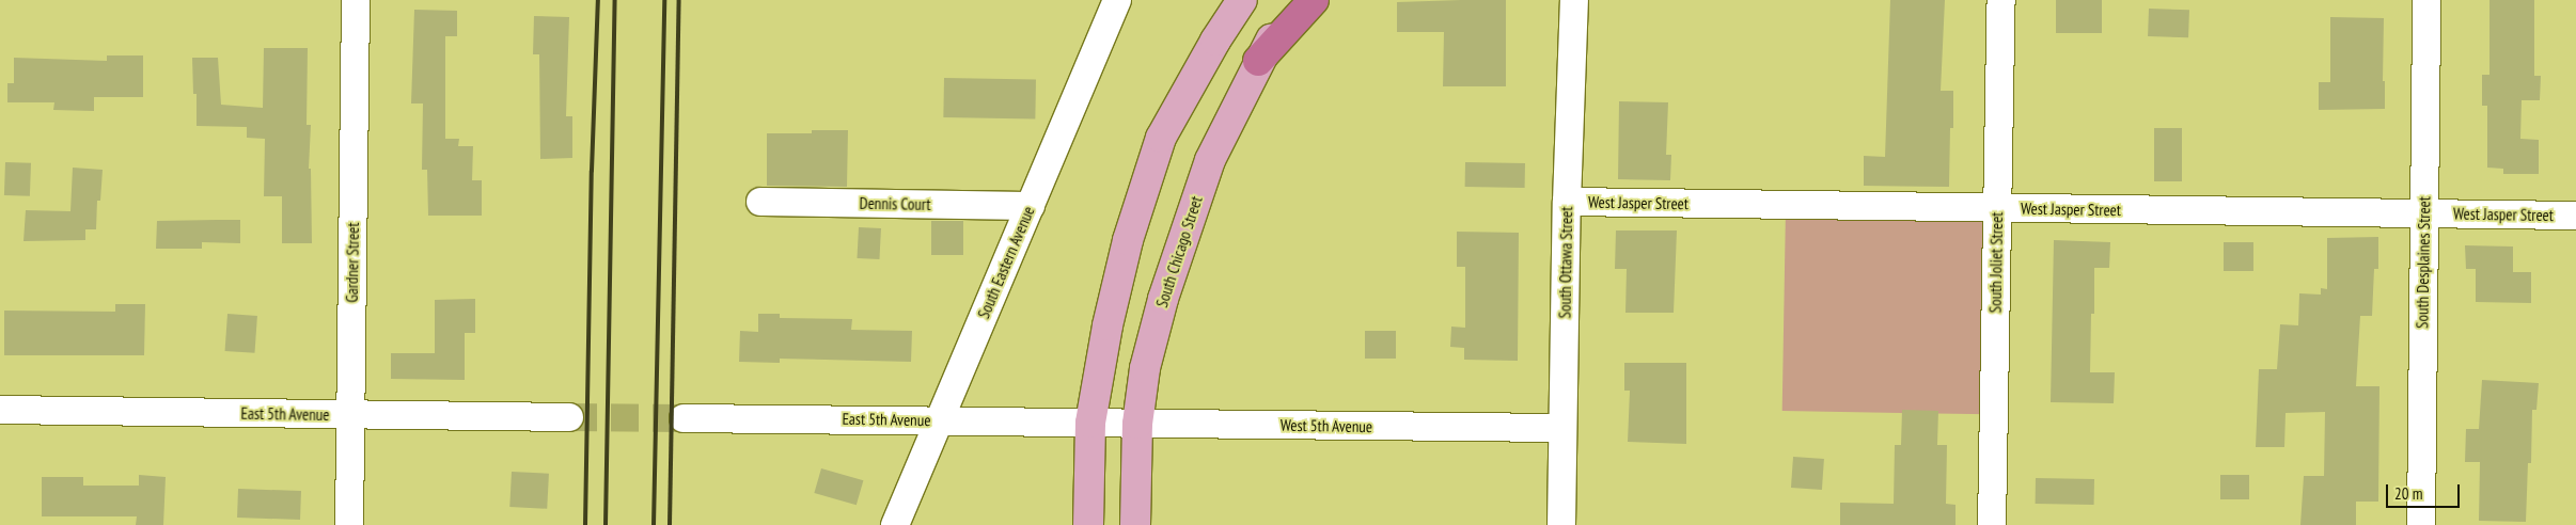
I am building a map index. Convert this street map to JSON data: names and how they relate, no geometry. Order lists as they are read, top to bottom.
{
  "streets": {
    "main road": ["South Chicago Street"],
    "street": [
      "West Jasper Street",
      "Dennis Court",
      "Gardner Street",
      "South Eastern Avenue",
      "South Ottawa Street",
      "South Joliet Street",
      "South Desplaines Street",
      "East 5th Avenue",
      "West 5th Avenue"
    ]
  },
  "crossings": [
    ["West Jasper Street", "South Ottawa Street"],
    ["West Jasper Street", "South Joliet Street"],
    ["West Jasper Street", "South Desplaines Street"],
    ["Dennis Court", "South Eastern Avenue"],
    ["South Chicago Street", "West 5th Avenue"],
    ["Gardner Street", "East 5th Avenue"],
    ["South Eastern Avenue", "East 5th Avenue"],
    ["South Ottawa Street", "West 5th Avenue"],
    ["East 5th Avenue", "West 5th Avenue"]
  ],
  "scale_bar": "20 m"
}
